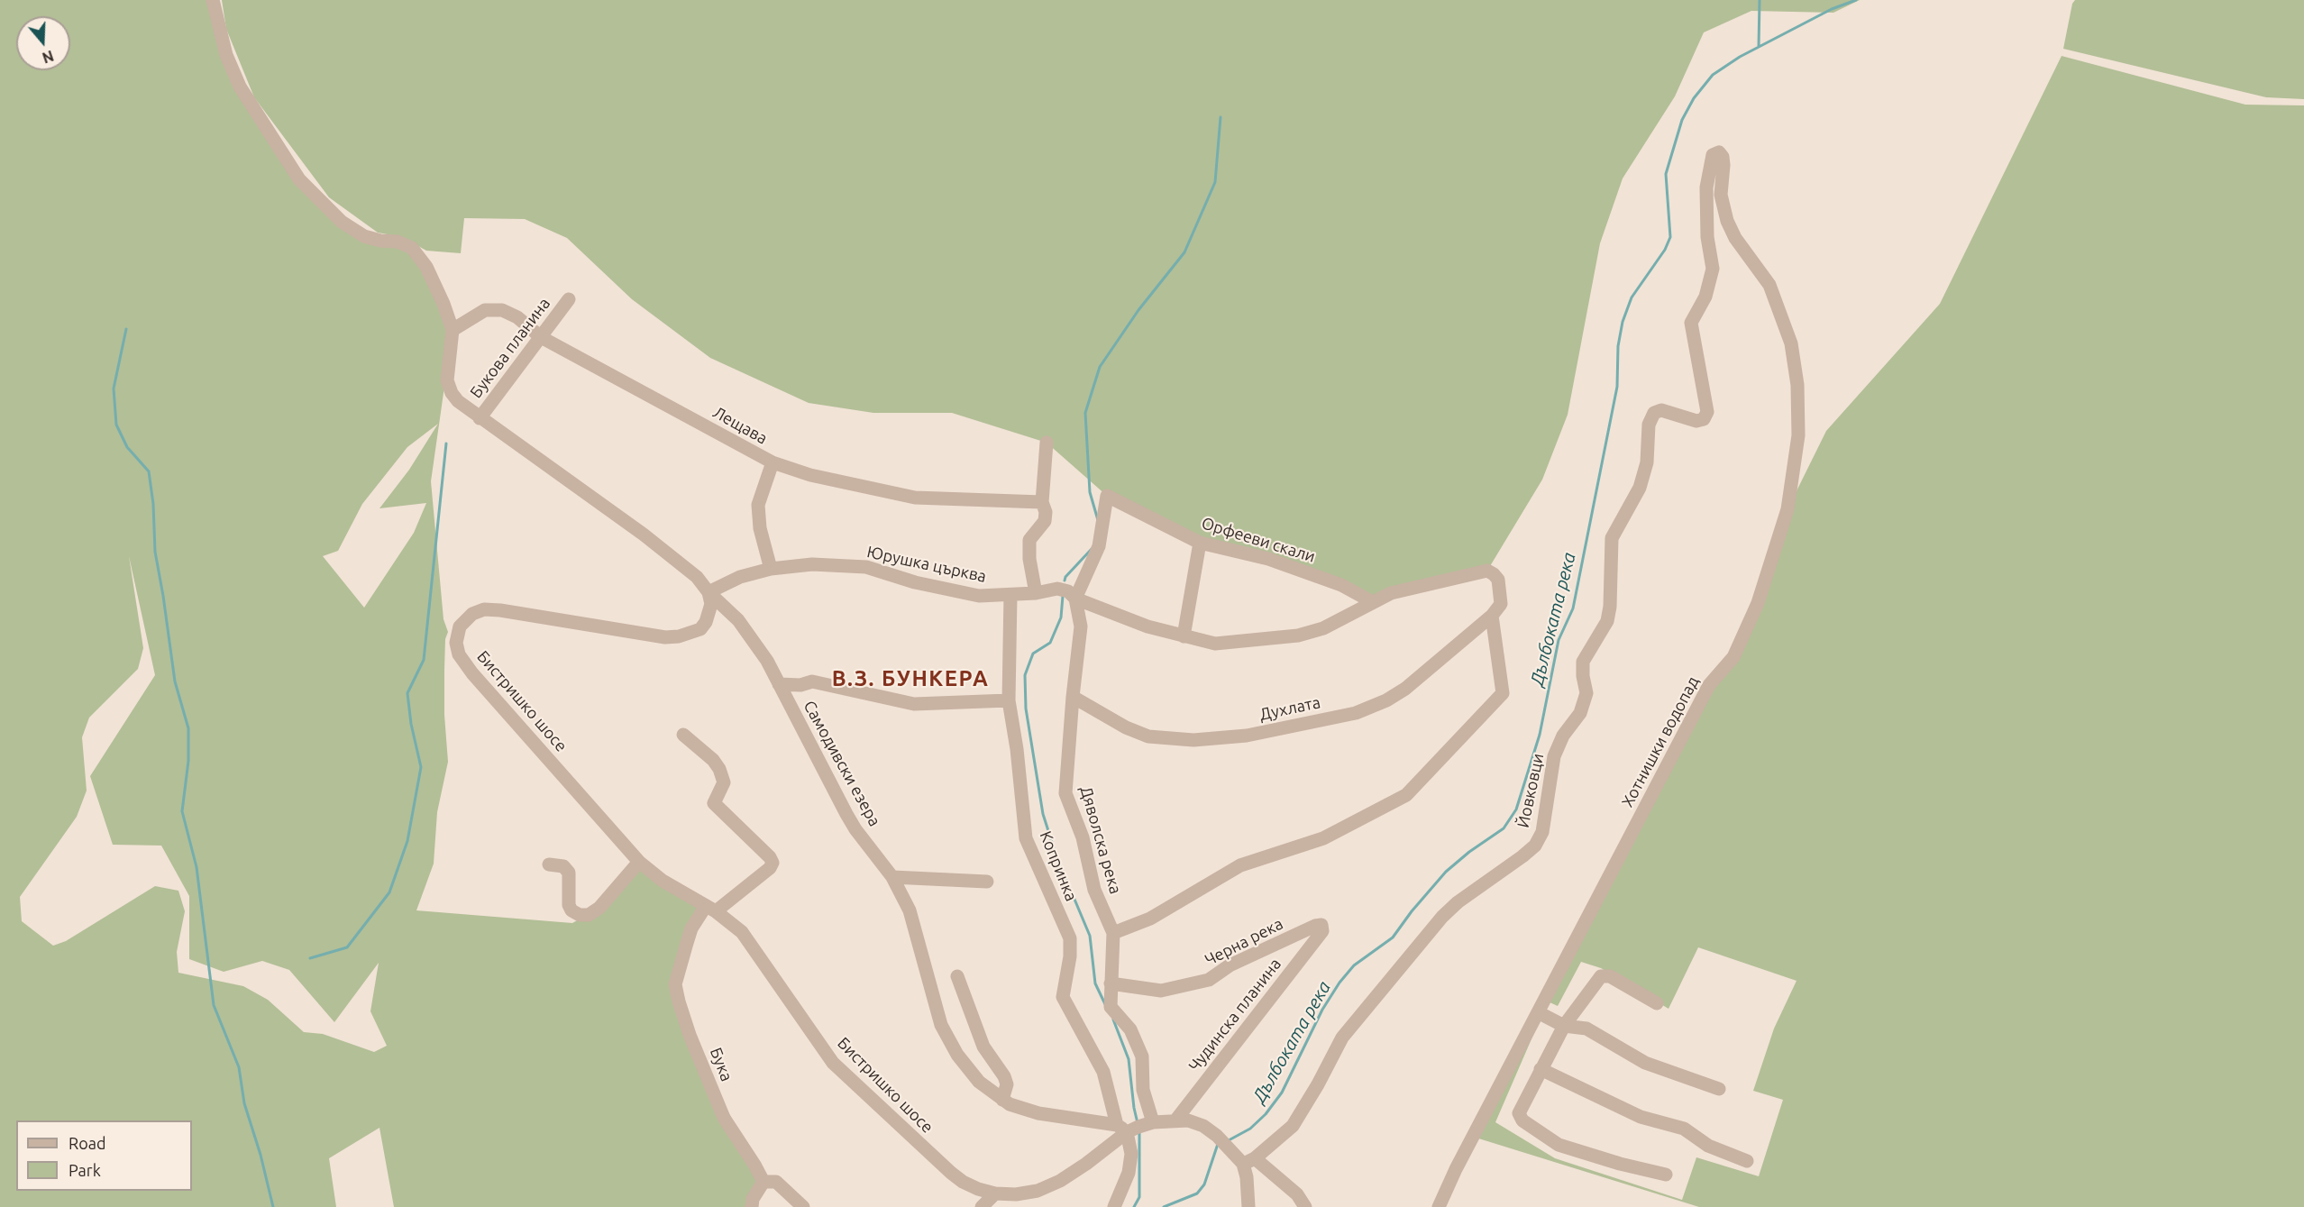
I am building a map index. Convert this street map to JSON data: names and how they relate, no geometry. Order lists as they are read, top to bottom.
{
  "streets": {
    "street": [
      "Букова планина",
      "Лещава",
      "Орфееви скали",
      "Юрушка църква",
      "Бистришко шосе",
      "Духлата",
      "Хотнишки водопад",
      "Самодивски езера",
      "Йовковци",
      "Дяволска река",
      "Копринка",
      "Черна река",
      "Чудинска планина",
      "Бука"
    ]
  },
  "crossings": [
    ["Букова планина", "Лещава"],
    ["Орфееви скали", "Юрушка църква"],
    ["Орфееви скали", "Дяволска река"],
    ["Юрушка църква", "Бистришко шосе"],
    ["Юрушка църква", "Духлата"],
    ["Юрушка църква", "Самодивски езера"],
    ["Юрушка църква", "Дяволска река"],
    ["Юрушка църква", "Копринка"],
    ["Бистришко шосе", "Самодивски езера"],
    ["Бистришко шосе", "Йовковци"],
    ["Бистришко шосе", "Дяволска река"],
    ["Бистришко шосе", "Копринка"],
    ["Бистришко шосе", "Чудинска планина"],
    ["Бистришко шосе", "Бука"],
    ["Духлата", "Дяволска река"],
    ["Хотнишки водопад", "Йовковци"],
    ["Самодивски езера", "Копринка"],
    ["Дяволска река", "Черна река"],
    ["Черна река", "Чудинска планина"]
  ],
  "districts": ["В.З. БУНКЕРА"],
  "water": ["Дълбоката река"],
  "legend": ["Road", "Park"],
  "north": "bottom"
}
